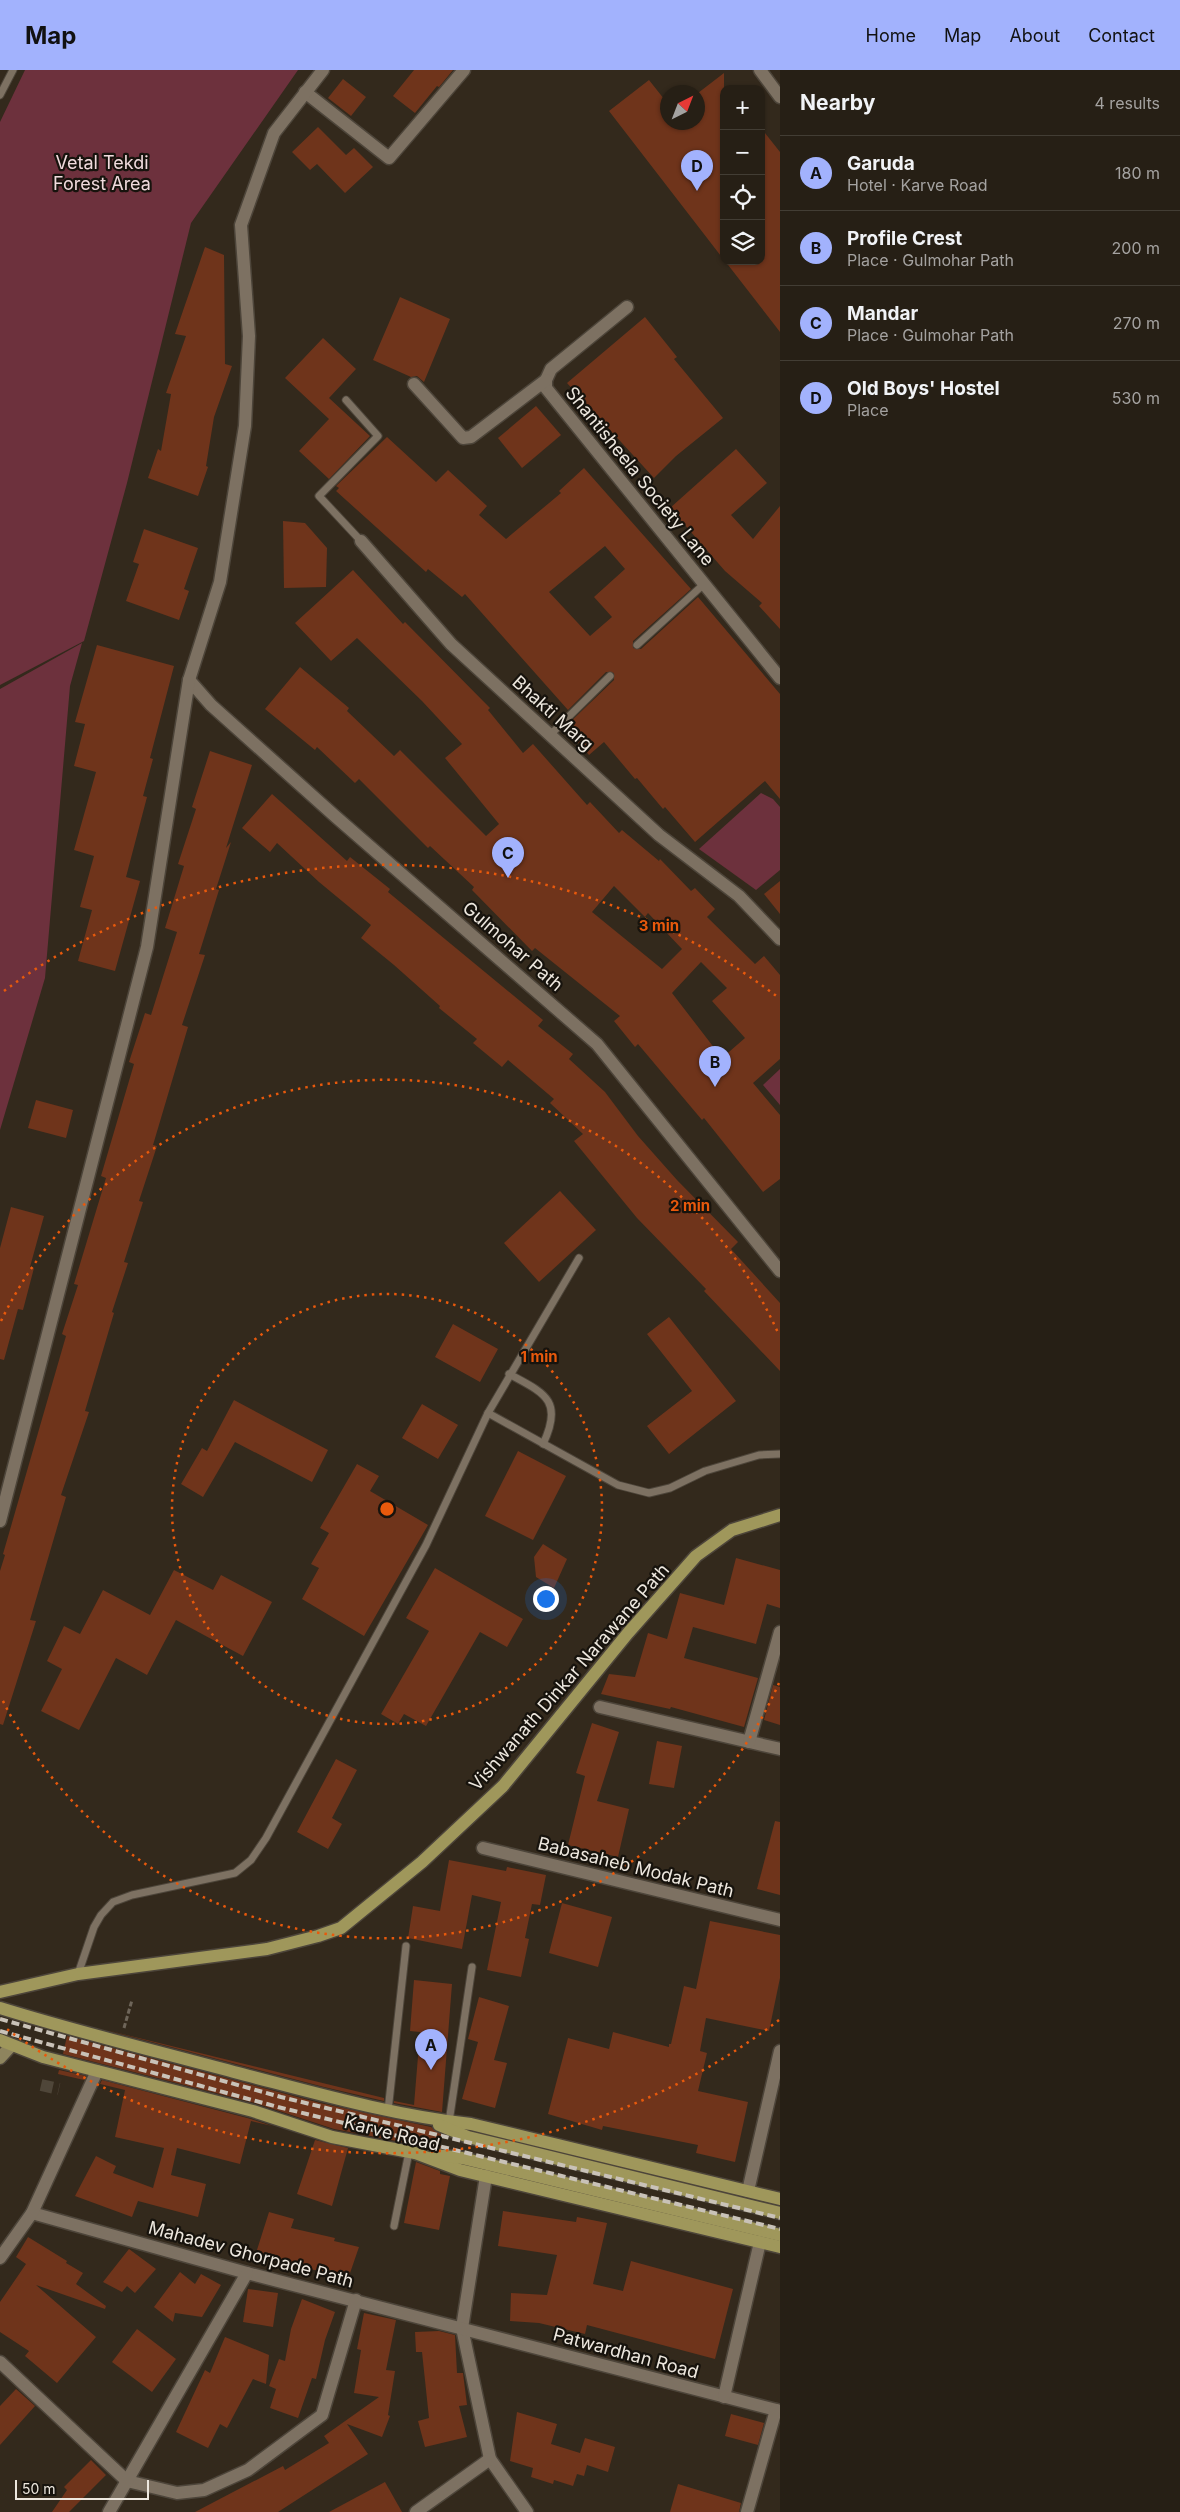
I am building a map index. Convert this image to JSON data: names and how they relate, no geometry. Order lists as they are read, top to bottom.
{
  "streets": {
    "main road": ["Vishwanath Dinkar Narawane Path", "Karve Road"],
    "street": [
      "Shantisheela Society Lane",
      "Bhakti Marg",
      "Gulmohar Path",
      "Babasaheb Modak Path",
      "Mahadev Ghorpade Path",
      "Patwardhan Road"
    ]
  },
  "crossings": [
    ["Mahadev Ghorpade Path", "Patwardhan Road"]
  ],
  "parks": ["Vetal Tekdi Forest Area"],
  "scale_bar": "50 m",
  "north": "top right",
  "page": {
    "header": "Map",
    "nav": [
      "Home",
      "Map",
      "About",
      "Contact"
    ],
    "heading": ["Nearby", "4 results"],
    "map_buttons": ["+", "−"],
    "list": [
      {
        "mark": "A",
        "name": "Garuda",
        "note": "Hotel · Karve Road",
        "value": "180 m"
      },
      {
        "mark": "B",
        "name": "Profile Crest",
        "note": "Place · Gulmohar Path",
        "value": "200 m"
      },
      {
        "mark": "C",
        "name": "Mandar",
        "note": "Place · Gulmohar Path",
        "value": "270 m"
      },
      {
        "mark": "D",
        "name": "Old Boys' Hostel",
        "note": "Place",
        "value": "530 m"
      }
    ],
    "pins": [
      "D",
      "C",
      "B",
      "A"
    ],
    "scale": "50 m"
  },
  "rings": ["3 min", "2 min", "1 min"]
}
